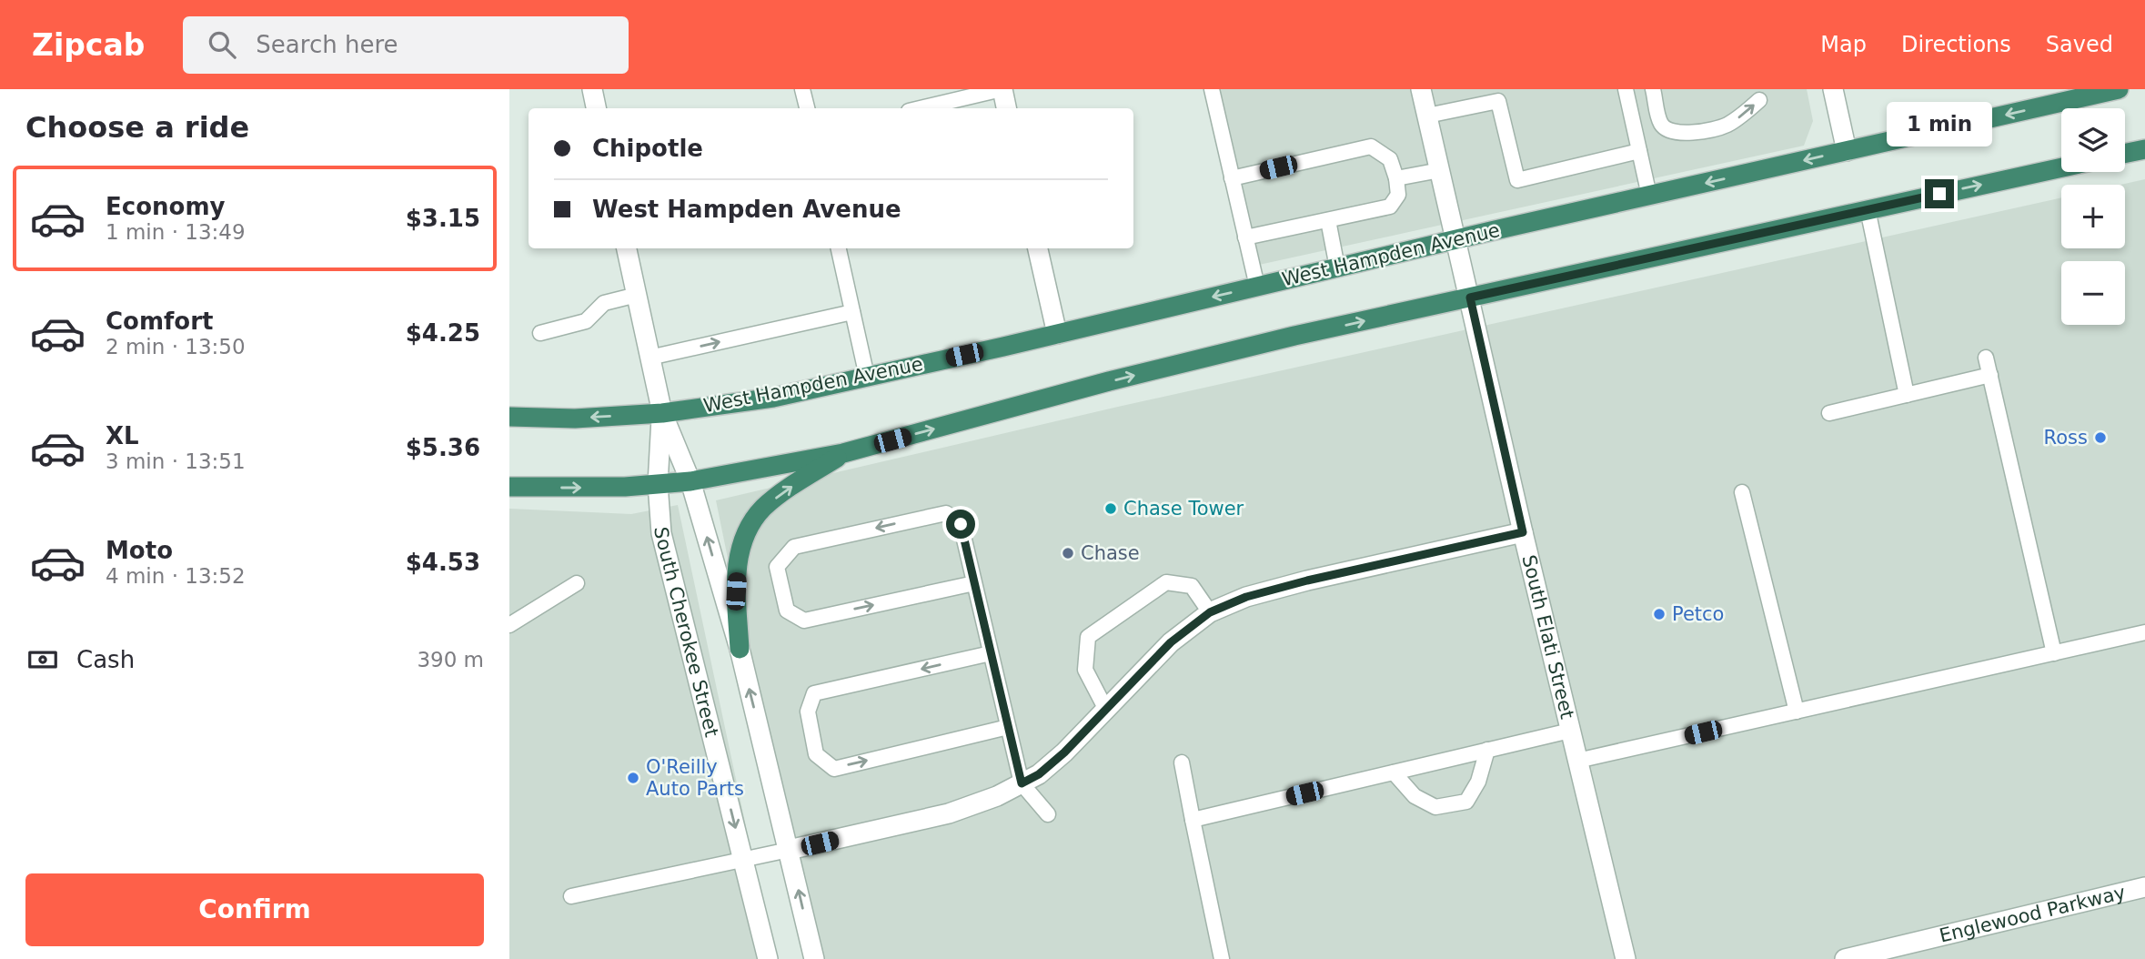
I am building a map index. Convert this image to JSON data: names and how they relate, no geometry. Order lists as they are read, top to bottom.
{
  "streets": {
    "highway": ["West Hampden Avenue"],
    "street": ["South Cherokee Street", "South Elati Street", "Englewood Parkway"]
  },
  "crossings": [
    ["West Hampden Avenue", "South Cherokee Street"],
    ["West Hampden Avenue", "South Elati Street"]
  ],
  "places": [
    "Ross",
    "Chase Tower",
    "Chase",
    "Petco",
    "O'Reilly Auto Parts"
  ],
  "page": {
    "header": "Zipcab",
    "search": "Search here",
    "nav": ["Map", "Directions", "Saved"],
    "heading": "Choose a ride",
    "bubble": "1 min",
    "map_buttons": ["+", "−"],
    "banner": ["Chipotle", "West Hampden Avenue"],
    "list": [
      {
        "name": "Economy",
        "note": "1 min · 13:49",
        "value": "$3.15"
      },
      {
        "name": "Comfort",
        "note": "2 min · 13:50",
        "value": "$4.25"
      },
      {
        "name": "XL",
        "note": "3 min · 13:51",
        "value": "$5.36"
      },
      {
        "name": "Moto",
        "note": "4 min · 13:52",
        "value": "$4.53"
      }
    ],
    "pay": ["Cash", "390 m"],
    "buttons": "Confirm"
  }
}
